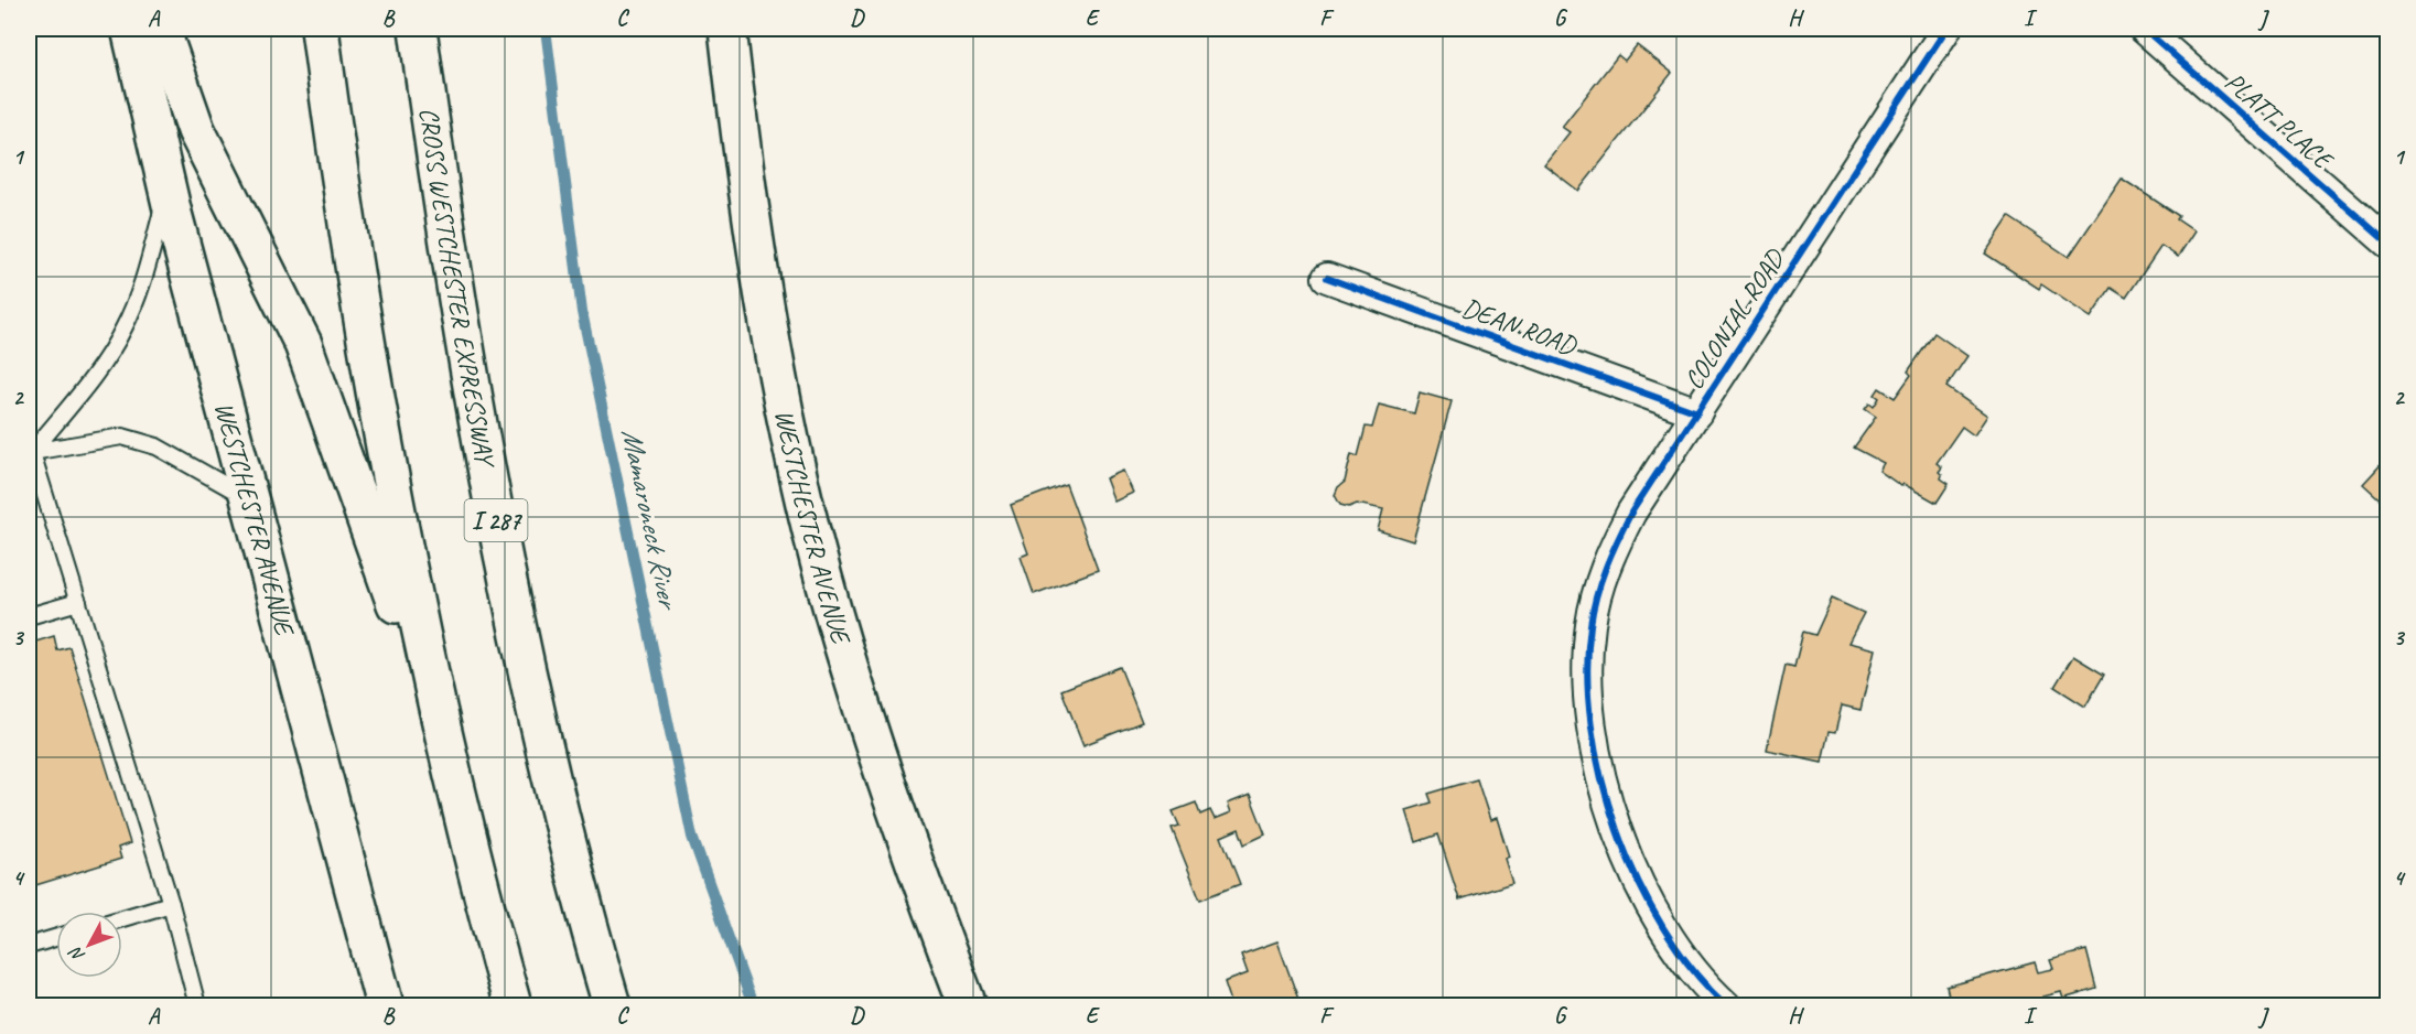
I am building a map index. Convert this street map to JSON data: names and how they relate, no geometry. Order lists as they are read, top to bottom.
{
  "streets": {
    "main road": ["CROSS WESTCHESTER EXPRESSWAY", "WESTCHESTER AVENUE", "I 287"],
    "street": ["PLATT PLACE", "COLONIAL ROAD", "DEAN ROAD"]
  },
  "crossings": [
    ["COLONIAL ROAD", "DEAN ROAD"]
  ],
  "water": ["Mamaroneck River"],
  "north": "bottom left",
  "grid": {
    "columns": [
      "A",
      "B",
      "C",
      "D",
      "E",
      "F",
      "G",
      "H",
      "I",
      "J"
    ],
    "rows": [
      "1",
      "2",
      "3",
      "4"
    ]
  }
}
